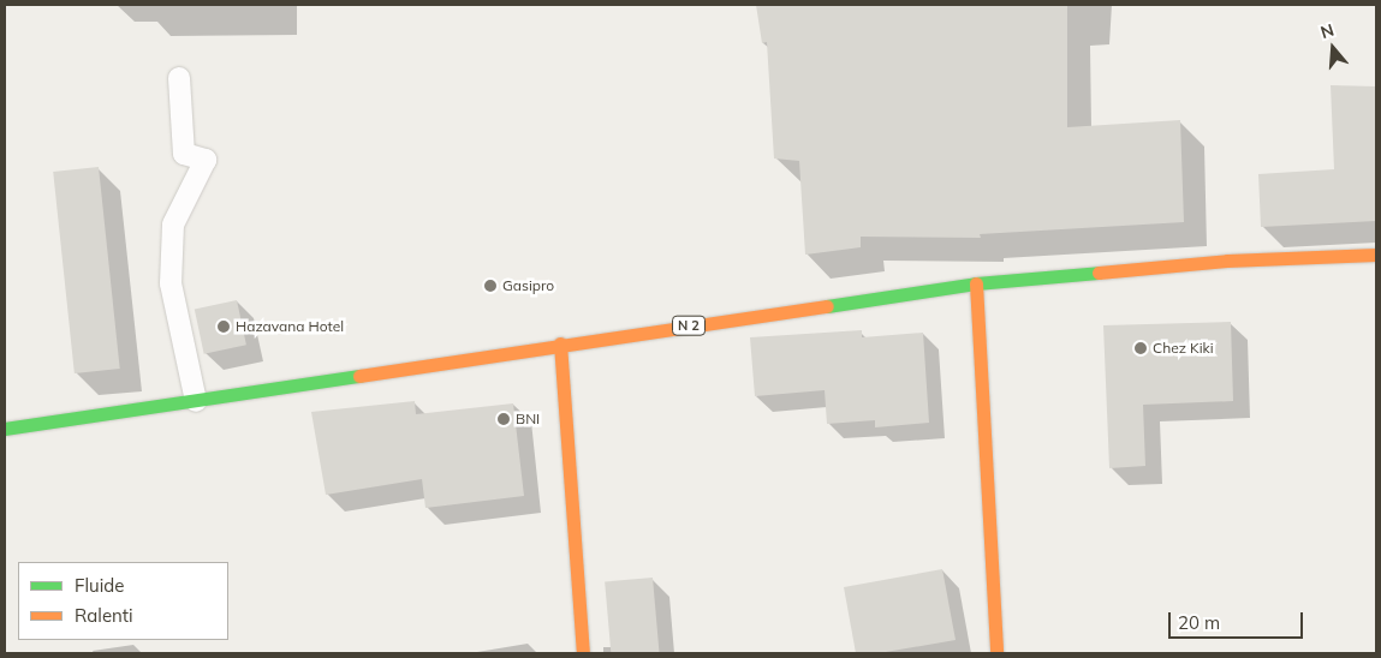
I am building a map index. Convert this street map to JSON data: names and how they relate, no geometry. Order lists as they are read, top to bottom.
{
  "streets": {
    "main road": ["N 2"]
  },
  "places": [
    "Gasipro",
    "Hazavana Hotel",
    "Chez Kiki",
    "BNI"
  ],
  "legend": ["Fluide", "Ralenti"],
  "scale_bar": "20 m",
  "north": "top"
}
